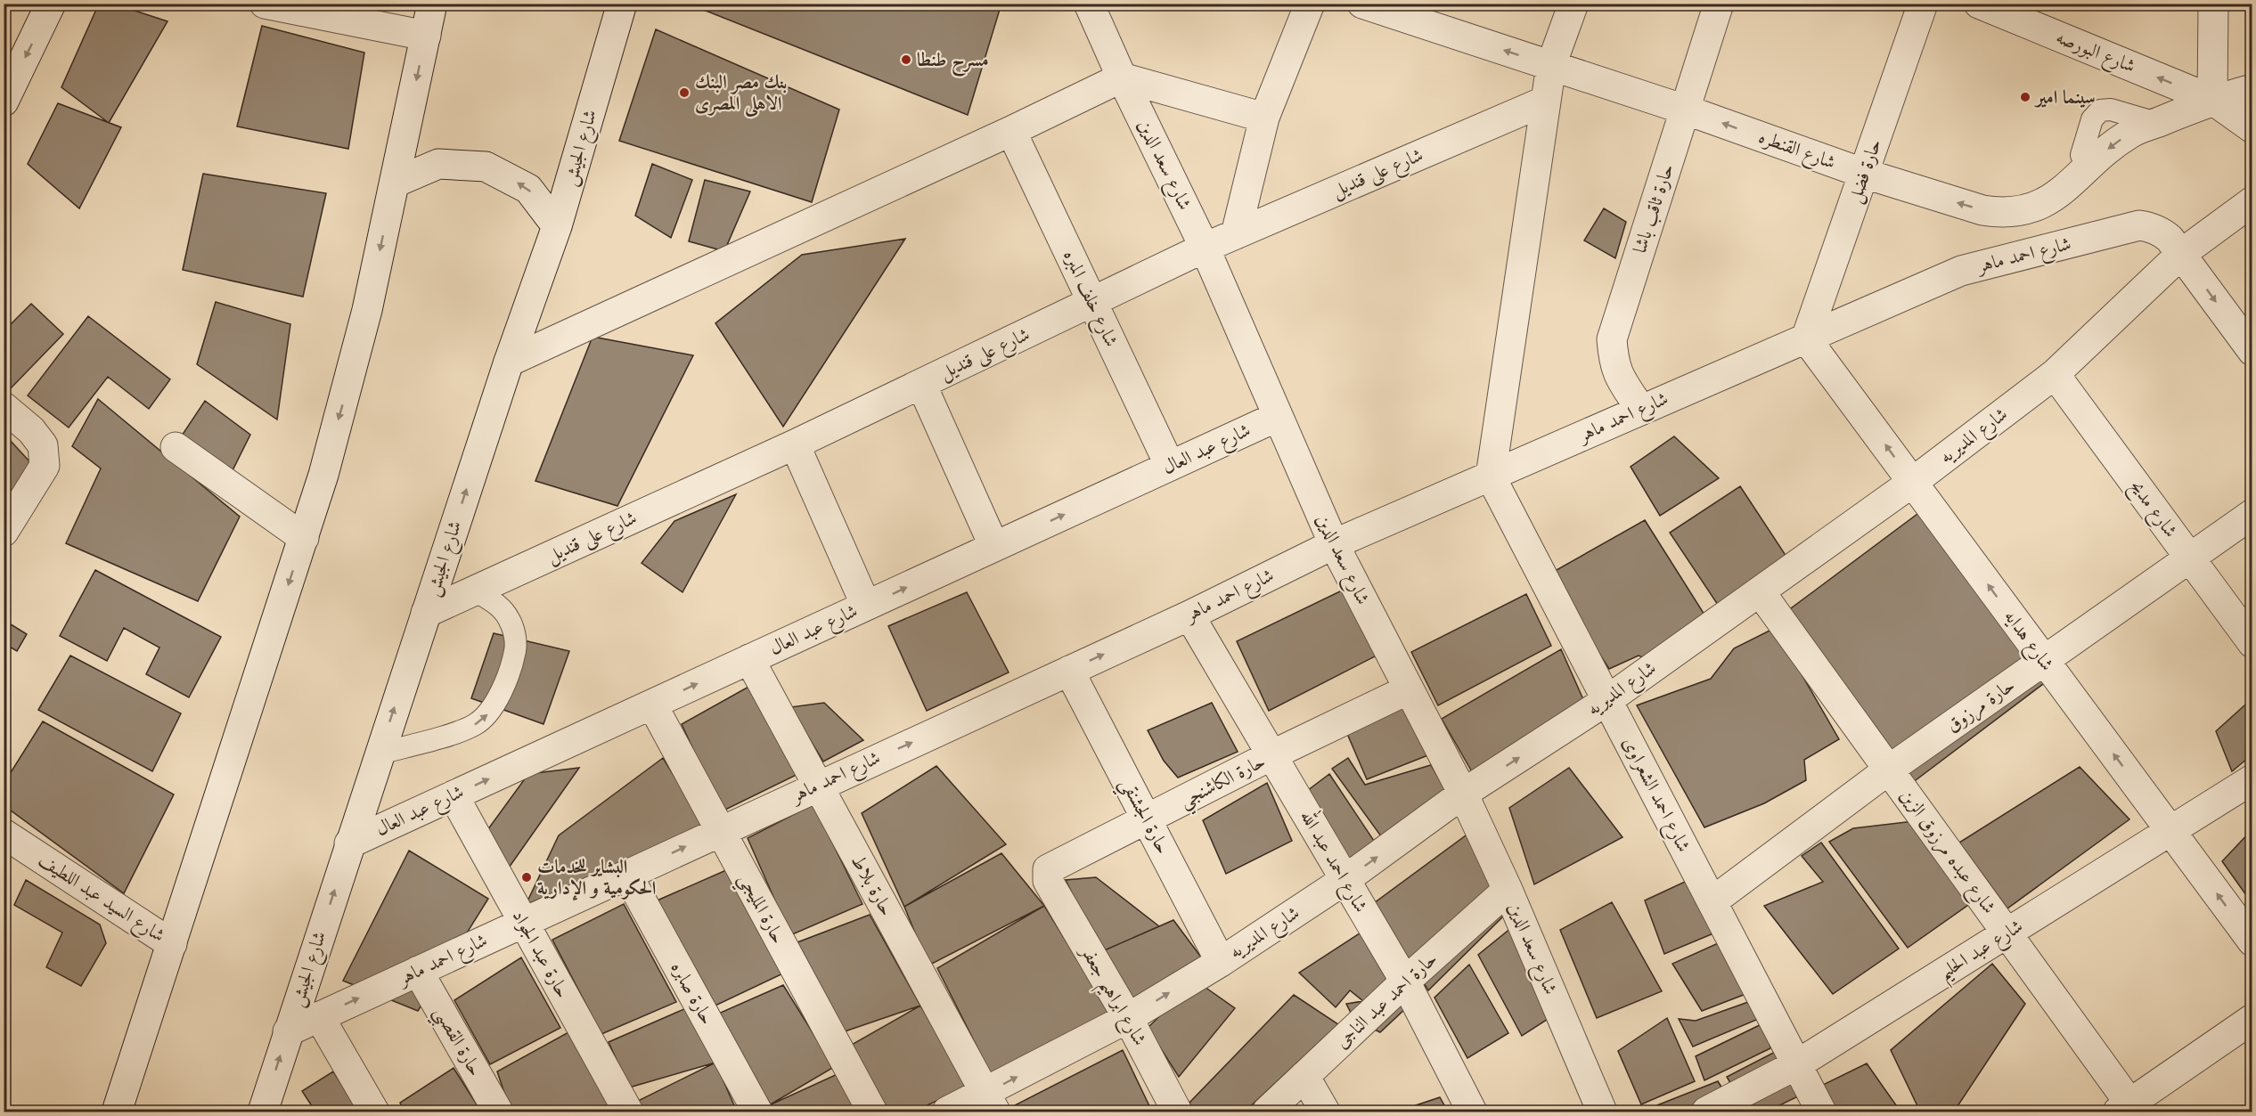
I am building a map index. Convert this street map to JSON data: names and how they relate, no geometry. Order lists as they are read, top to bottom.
{
  "streets": {
    "street": [
      "شارع البورصه",
      "شارع الجيش",
      "شارع القنطره",
      "شارع سعد الدين",
      "حارة فضل",
      "شارع على قنديل",
      "حارة ثاقب باشا",
      "شارع احمد ماهر",
      "شارع خلف المبره",
      "شارع المديريه",
      "شارع عبد العال",
      "شارع مديح",
      "شارع هدايه",
      "حارة مرزوق",
      "حارة الكاشنجي",
      "شارع احمد الشعراوى",
      "حارة الجشنقي",
      "شارع عبده مرزوق الزين",
      "شارع احمد عبد الله",
      "حارة بلاط",
      "شارع السيد عبد اللطيف",
      "حارة المليجي",
      "شارع عبد الحليم",
      "حارة عبد الجواد",
      "حارة صابره",
      "شارع ابراهيم جعفر",
      "حارة احمد عبد الناجى",
      "حارة القصبي"
    ]
  },
  "crossings": [
    ["شارع البورصه", "شارع القنطره"],
    ["شارع الجيش", "شارع على قنديل"],
    ["شارع الجيش", "شارع احمد ماهر"],
    ["شارع الجيش", "شارع عبد العال"],
    ["شارع القنطره", "حارة فضل"],
    ["شارع القنطره", "حارة ثاقب باشا"],
    ["شارع سعد الدين", "شارع على قنديل"],
    ["شارع سعد الدين", "شارع احمد ماهر"],
    ["شارع سعد الدين", "شارع المديريه"],
    ["شارع سعد الدين", "شارع عبد العال"],
    ["شارع سعد الدين", "حارة الكاشنجي"],
    ["شارع سعد الدين", "حارة احمد عبد الناجى"],
    ["حارة فضل", "شارع احمد ماهر"],
    ["حارة فضل", "شارع هدايه"],
    ["شارع على قنديل", "شارع خلف المبره"],
    ["حارة ثاقب باشا", "شارع احمد ماهر"],
    ["شارع احمد ماهر", "شارع المديريه"],
    ["شارع احمد ماهر", "شارع هدايه"],
    ["شارع احمد ماهر", "شارع احمد الشعراوى"],
    ["شارع احمد ماهر", "حارة الجشنقي"],
    ["شارع احمد ماهر", "شارع احمد عبد الله"],
    ["شارع احمد ماهر", "حارة بلاط"],
    ["شارع احمد ماهر", "حارة المليجي"],
    ["شارع احمد ماهر", "حارة عبد الجواد"],
    ["شارع احمد ماهر", "حارة صابره"],
    ["شارع احمد ماهر", "حارة القصبي"],
    ["شارع خلف المبره", "شارع عبد العال"],
    ["شارع المديريه", "شارع مديح"],
    ["شارع المديريه", "شارع هدايه"],
    ["شارع المديريه", "شارع احمد الشعراوى"],
    ["شارع المديريه", "حارة الجشنقي"],
    ["شارع المديريه", "شارع عبده مرزوق الزين"],
    ["شارع المديريه", "شارع احمد عبد الله"],
    ["شارع المديريه", "حارة بلاط"],
    ["شارع المديريه", "شارع ابراهيم جعفر"],
    ["شارع عبد العال", "حارة بلاط"],
    ["شارع عبد العال", "حارة المليجي"],
    ["شارع عبد العال", "حارة عبد الجواد"],
    ["شارع مديح", "حارة مرزوق"],
    ["شارع هدايه", "حارة مرزوق"],
    ["شارع هدايه", "شارع عبد الحليم"],
    ["حارة مرزوق", "شارع احمد الشعراوى"],
    ["حارة مرزوق", "شارع عبده مرزوق الزين"],
    ["حارة الكاشنجي", "حارة الجشنقي"],
    ["حارة الكاشنجي", "شارع احمد عبد الله"],
    ["حارة الكاشنجي", "شارع ابراهيم جعفر"],
    ["شارع احمد الشعراوى", "شارع عبد الحليم"],
    ["شارع عبده مرزوق الزين", "شارع عبد الحليم"],
    ["شارع احمد عبد الله", "حارة احمد عبد الناجى"]
  ],
  "one_way": [
    "شارع البورصه",
    "شارع القنطره",
    "شارع المديريه",
    "شارع عبد العال",
    "شارع هدايه"
  ],
  "places": [
    "مسرح طنطا",
    "بنك مصر البنك الاهلى المصرى",
    "سينما امير",
    "البشاير للخدمات الحكومية و الإدارية"
  ]
}
